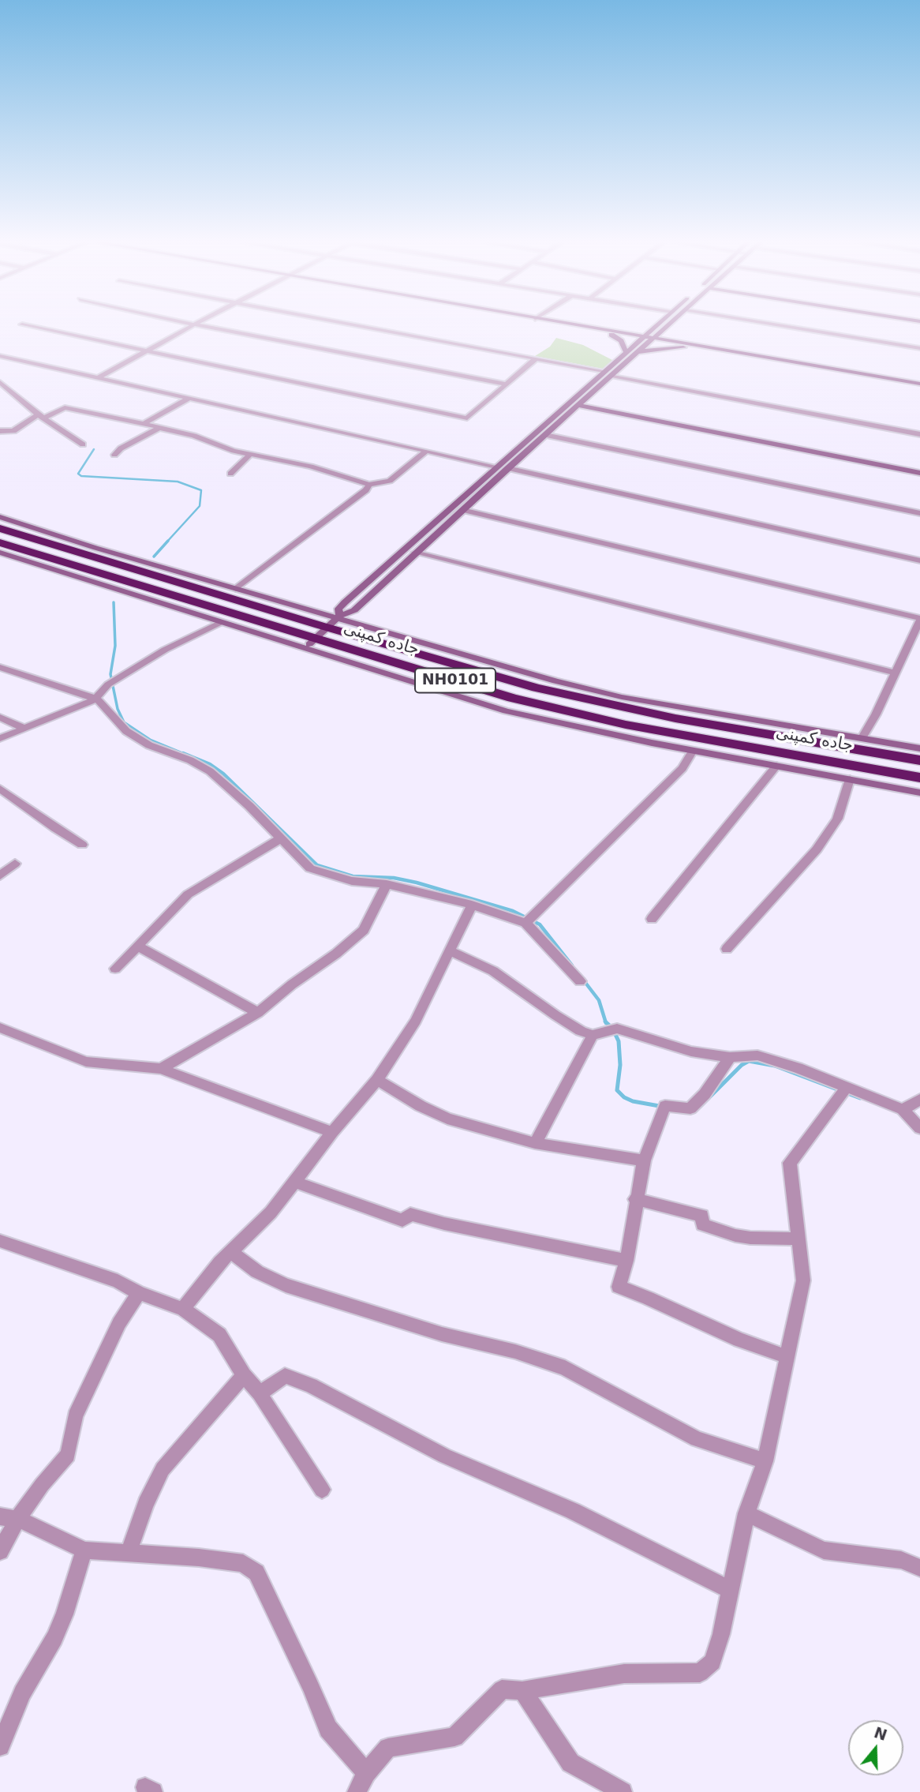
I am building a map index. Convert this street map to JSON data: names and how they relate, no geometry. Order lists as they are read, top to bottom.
{
  "streets": {
    "highway": ["جاده کمپنی", "NH0101"]
  },
  "north": "top"
}
